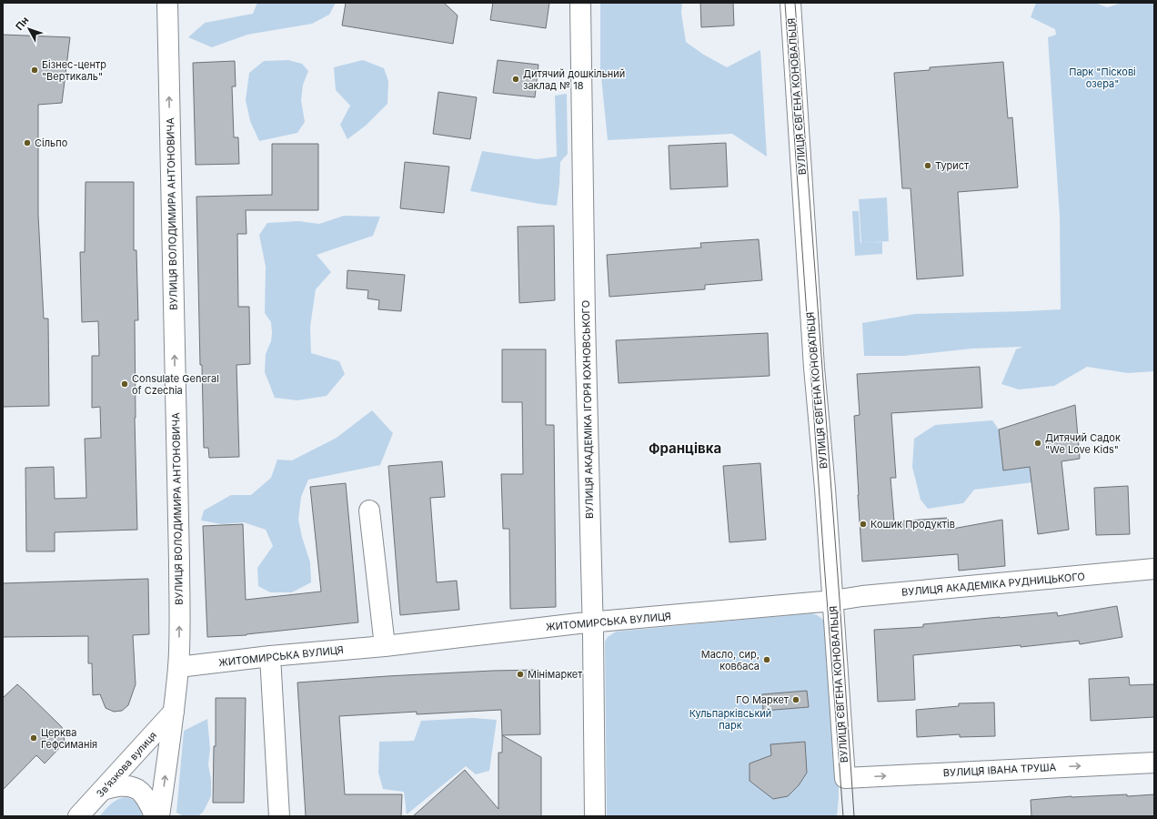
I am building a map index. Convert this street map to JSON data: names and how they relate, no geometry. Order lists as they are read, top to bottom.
{
  "streets": {
    "street": [
      "ВУЛИЦЯ ЄВГЕНА КОНОВАЛЬЦЯ",
      "ВУЛИЦЯ ВОЛОДИМИРА АНТОНОВИЧА",
      "ВУЛИЦЯ АКАДЕМІКА ІГОРЯ ЮХНОВСЬКОГО",
      "ВУЛИЦЯ АКАДЕМІКА РУДНИЦЬКОГО",
      "ЖИТОМИРСЬКА ВУЛИЦЯ",
      "Звʼязкова вулиця",
      "ВУЛИЦЯ ІВАНА ТРУША"
    ]
  },
  "crossings": [
    ["ВУЛИЦЯ ЄВГЕНА КОНОВАЛЬЦЯ", "ВУЛИЦЯ АКАДЕМІКА РУДНИЦЬКОГО"],
    ["ВУЛИЦЯ ЄВГЕНА КОНОВАЛЬЦЯ", "ЖИТОМИРСЬКА ВУЛИЦЯ"],
    ["ВУЛИЦЯ ЄВГЕНА КОНОВАЛЬЦЯ", "ВУЛИЦЯ ІВАНА ТРУША"],
    ["ВУЛИЦЯ ВОЛОДИМИРА АНТОНОВИЧА", "ЖИТОМИРСЬКА ВУЛИЦЯ"],
    ["ВУЛИЦЯ ВОЛОДИМИРА АНТОНОВИЧА", "Звʼязкова вулиця"],
    ["ВУЛИЦЯ АКАДЕМІКА ІГОРЯ ЮХНОВСЬКОГО", "ЖИТОМИРСЬКА ВУЛИЦЯ"],
    ["ВУЛИЦЯ АКАДЕМІКА РУДНИЦЬКОГО", "ЖИТОМИРСЬКА ВУЛИЦЯ"]
  ],
  "one_way": ["ВУЛИЦЯ ВОЛОДИМИРА АНТОНОВИЧА", "ВУЛИЦЯ ІВАНА ТРУША"],
  "districts": ["Францівка"],
  "parks": ["Парк \"Піскові озера\"", "Кульпарківський парк"],
  "places": [
    "Бізнес-центр \"Вертикаль\"",
    "Дитячий дошкільний заклад № 18",
    "Сільпо",
    "Турист",
    "Consulate General of Czechia",
    "Дитячий Садок \"We Love Kids\"",
    "Кошик Продуктів",
    "Масло, сир, ковбаса",
    "Мінімаркет",
    "ГО Маркет",
    "Церква Гефсиманія"
  ],
  "north": "top left"
}
